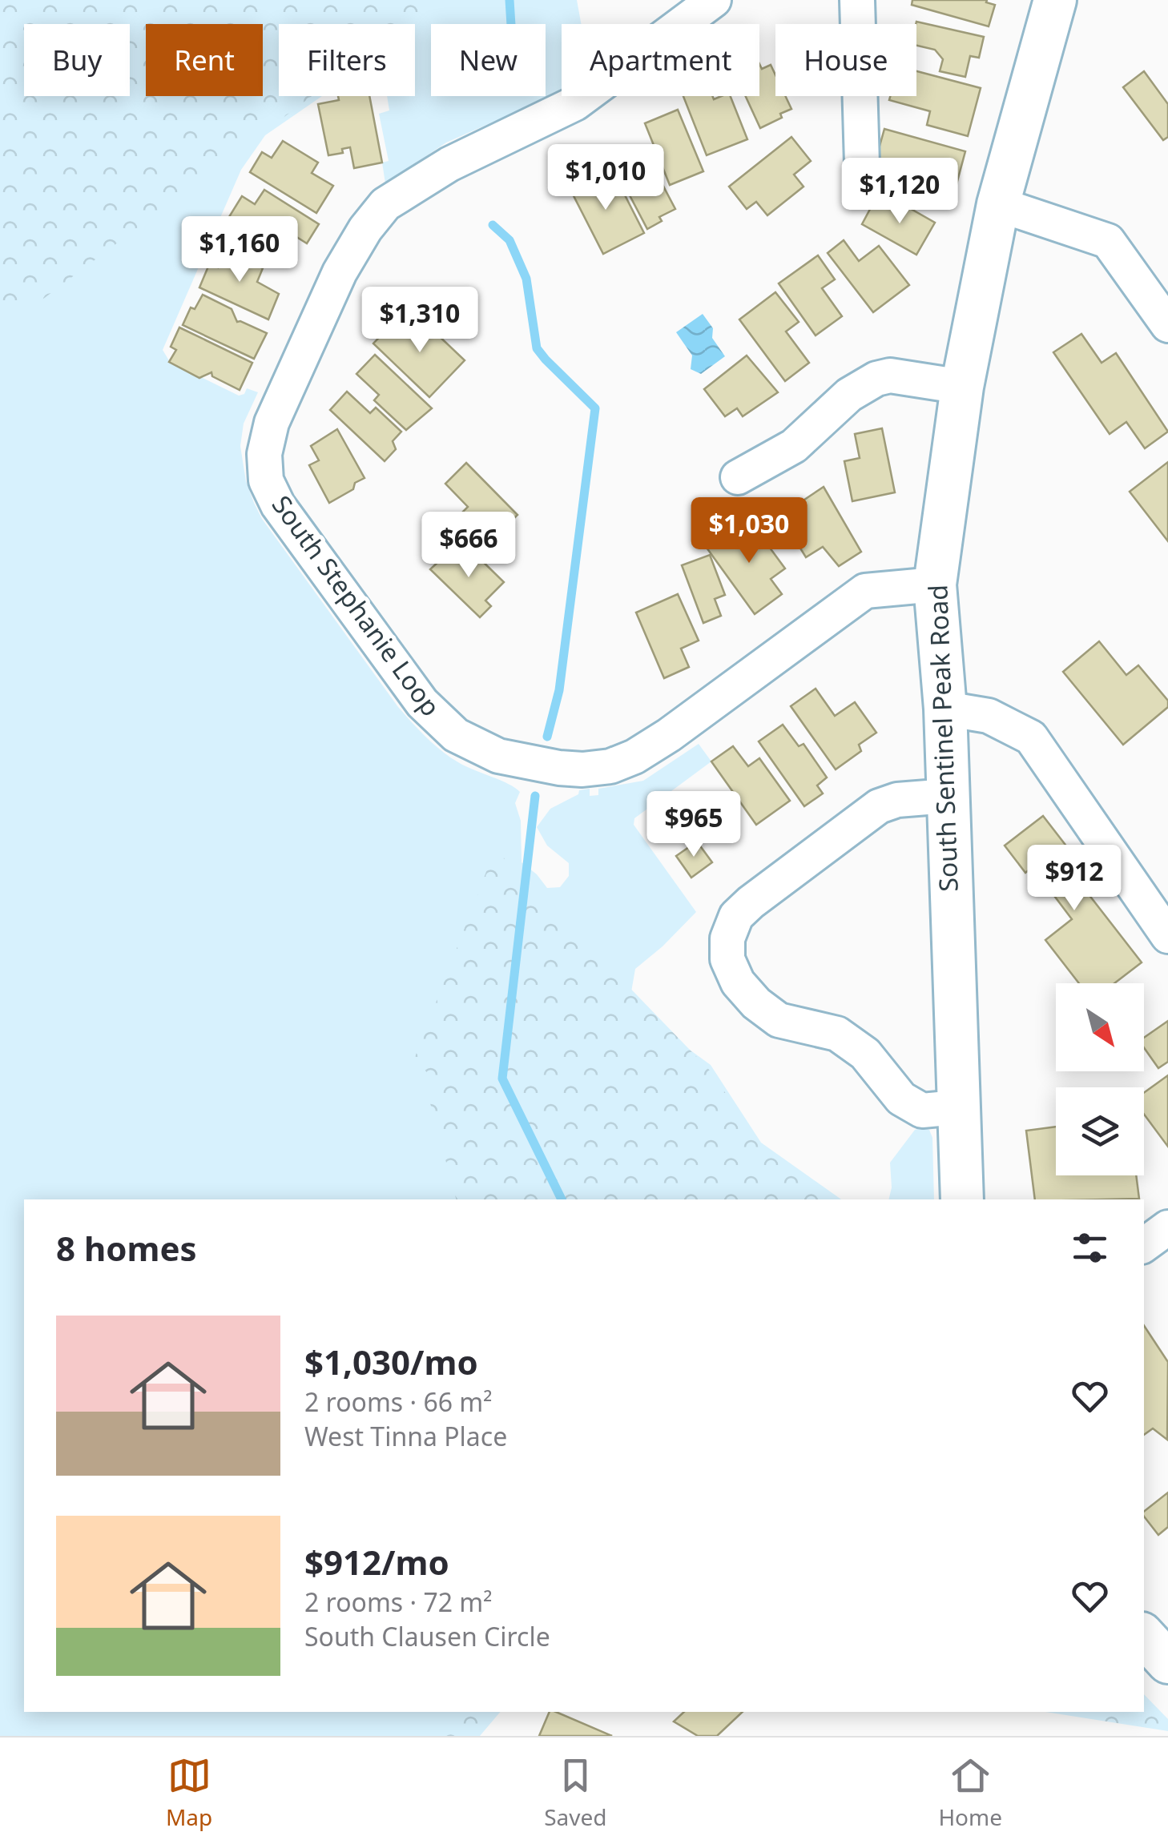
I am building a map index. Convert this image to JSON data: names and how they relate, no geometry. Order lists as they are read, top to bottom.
{
  "streets": {
    "street": ["South Stephanie Loop", "South Sentinel Peak Road"]
  },
  "crossings": [
    ["South Stephanie Loop", "South Sentinel Peak Road"]
  ],
  "north": "bottom right",
  "page": {
    "chip": [
      "Buy",
      "Rent",
      "Filters",
      "New",
      "Apartment",
      "House"
    ],
    "price": [
      "$1,010",
      "$1,120",
      "$1,160",
      "$1,310",
      "$1,030",
      "$666",
      "$965",
      "$912"
    ],
    "heading": "8 homes",
    "list": [
      {
        "name": "$1,030/mo",
        "note": "2 rooms · 66 m² · West Tinna Place"
      },
      {
        "name": "$912/mo",
        "note": "2 rooms · 72 m² · South Clausen Circle"
      }
    ],
    "tabs": ["Map", "Saved", "Home"]
  }
}
